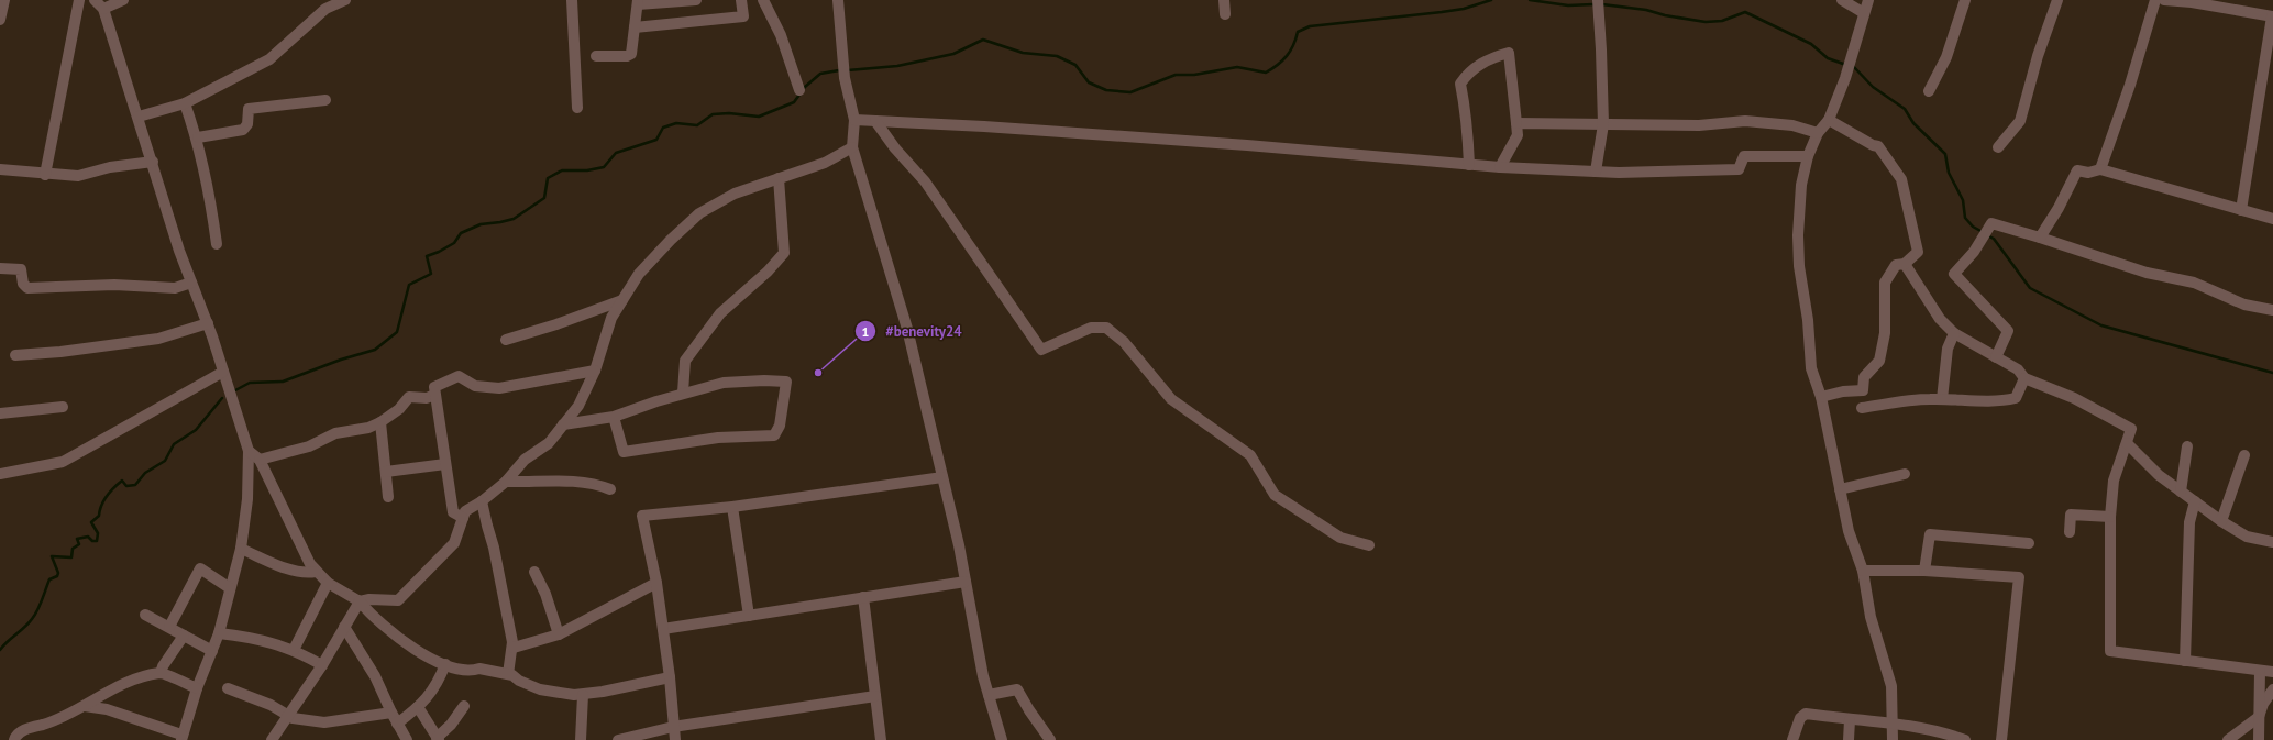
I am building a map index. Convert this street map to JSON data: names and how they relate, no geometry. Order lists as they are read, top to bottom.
{
  "places": ["#benevity24"]
}
